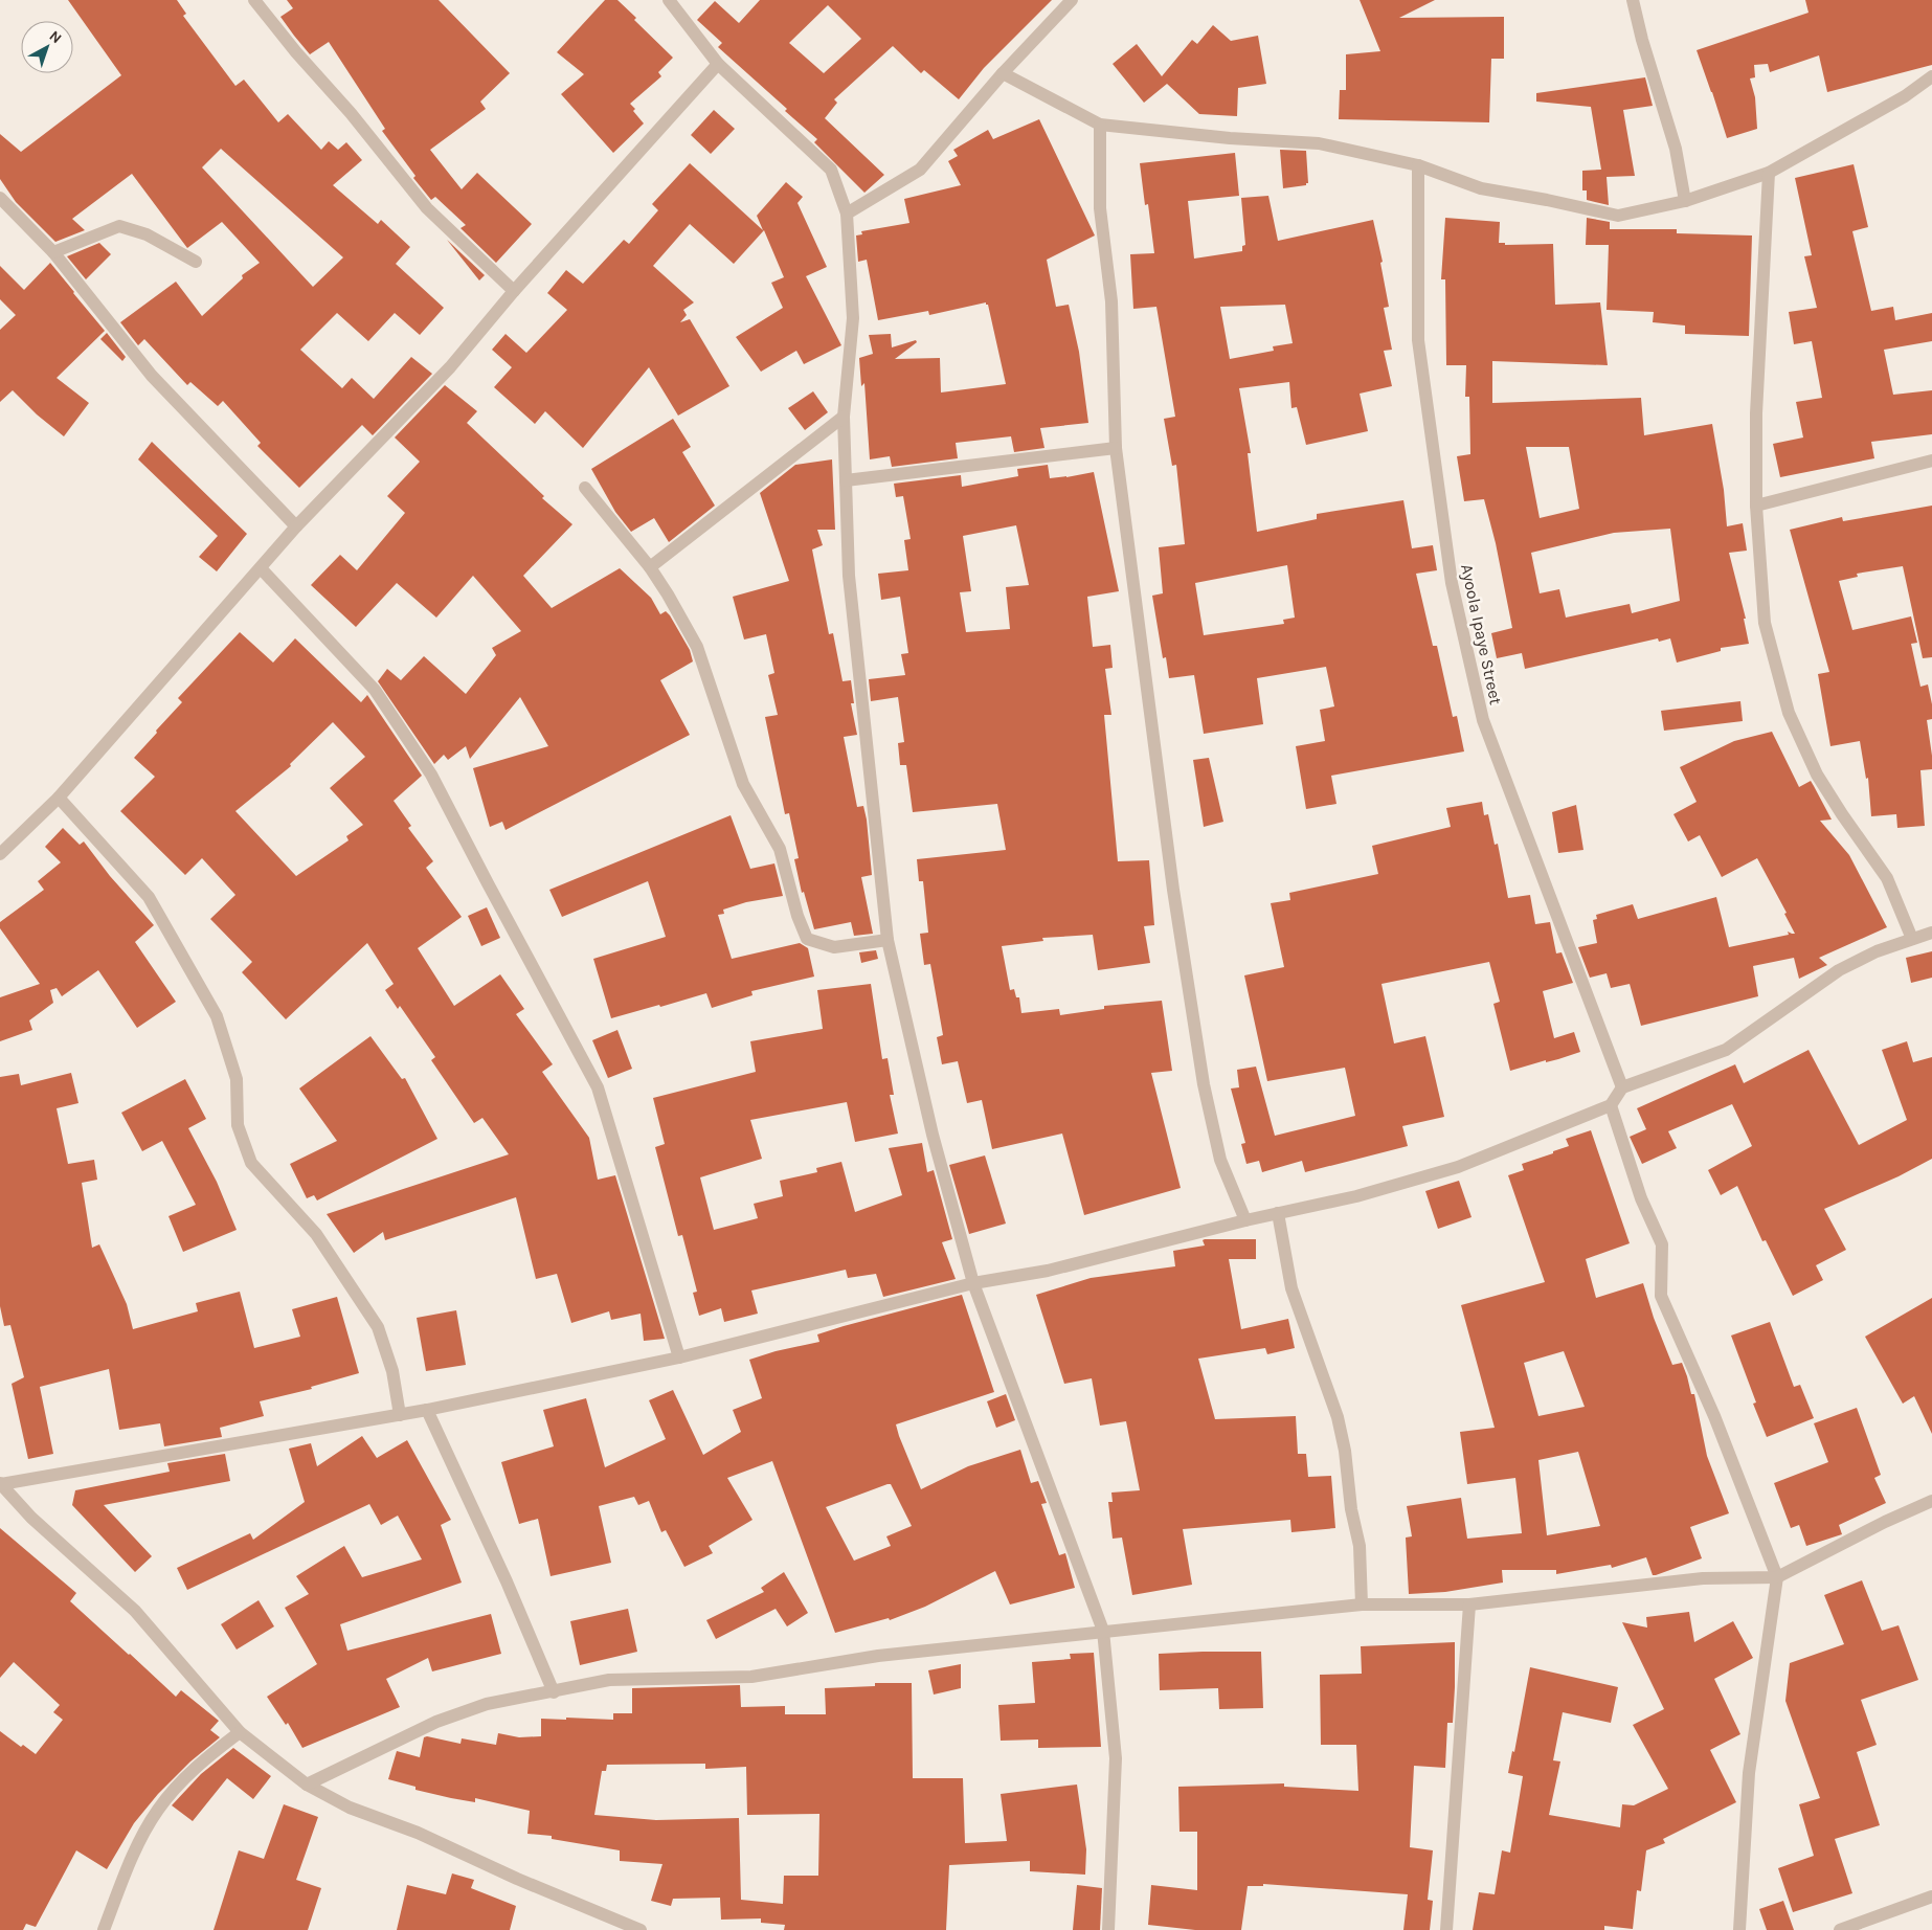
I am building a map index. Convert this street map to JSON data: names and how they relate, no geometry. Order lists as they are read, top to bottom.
{
  "streets": {
    "street": ["Ayoola Ipaye Street"]
  },
  "north": "top right"
}
